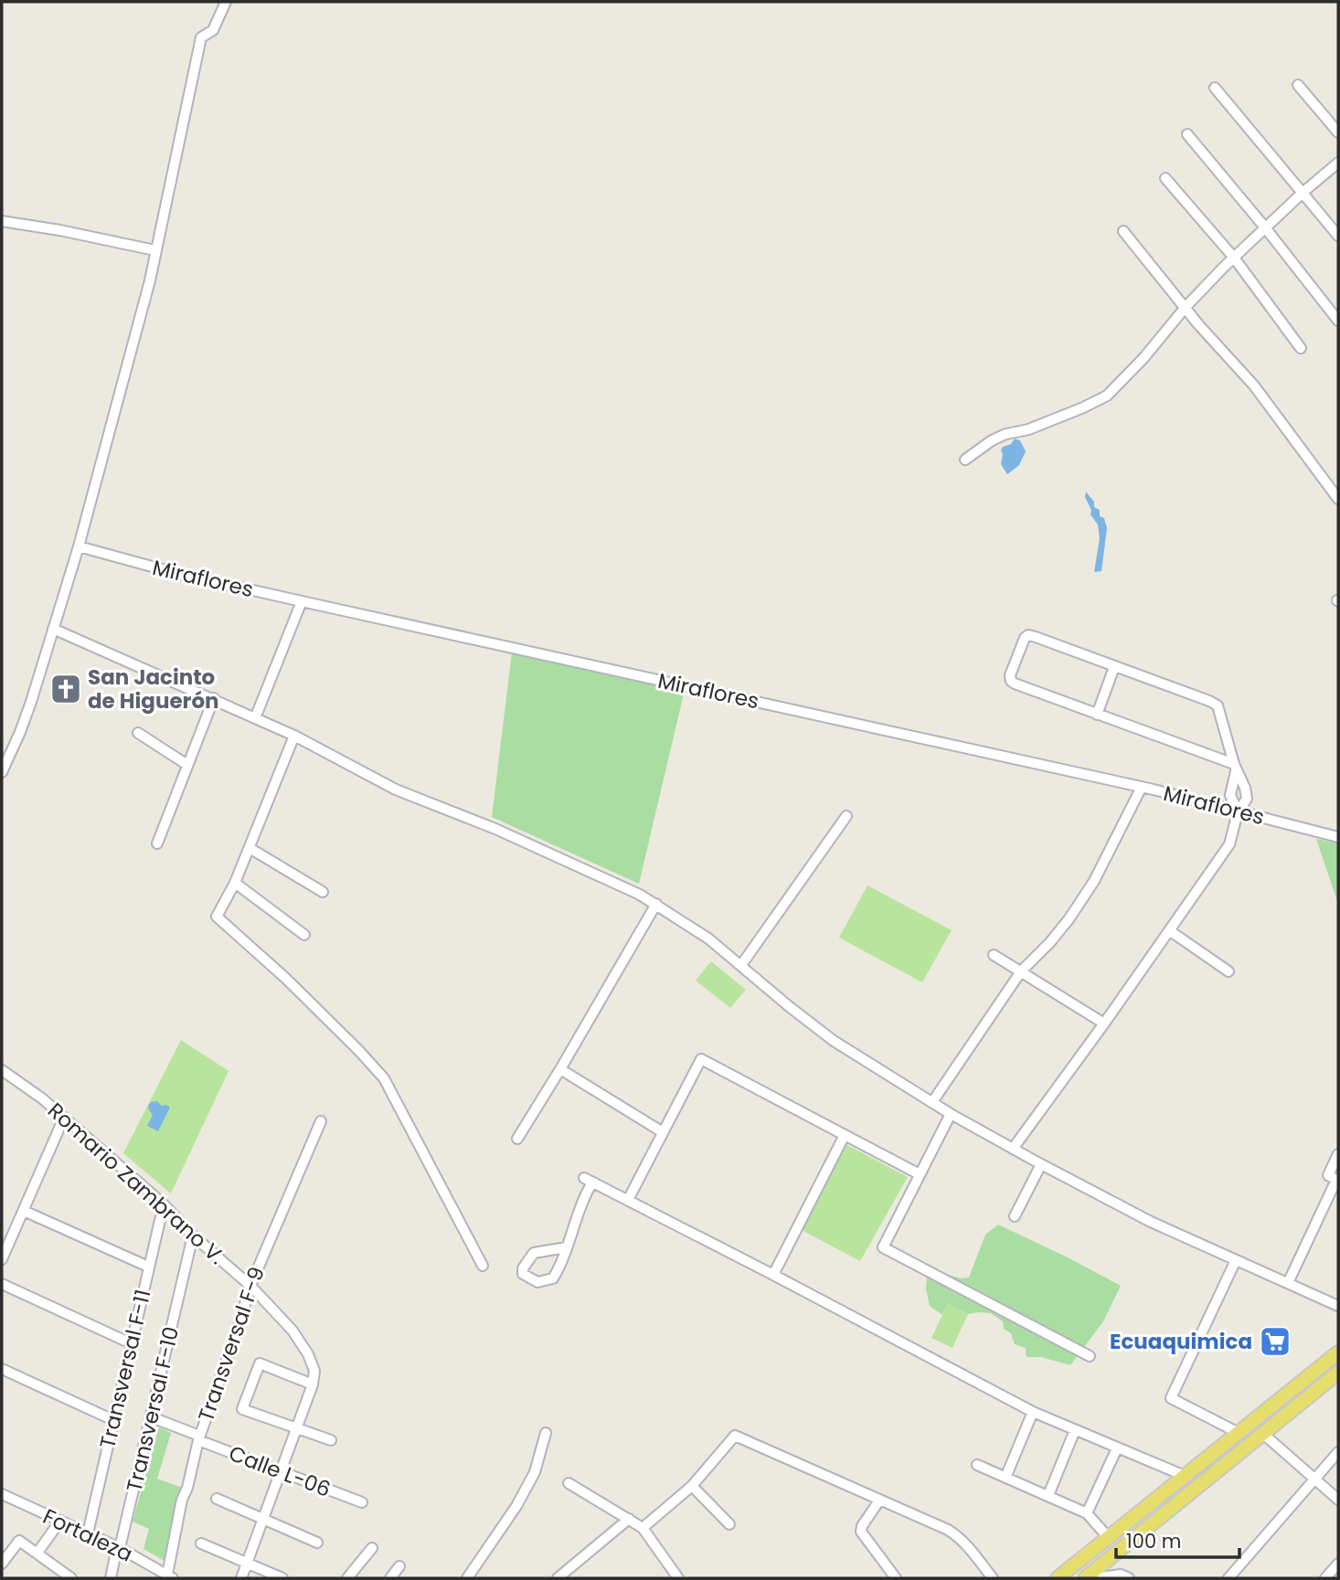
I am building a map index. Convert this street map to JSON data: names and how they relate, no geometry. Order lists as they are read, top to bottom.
{
  "streets": {
    "street": [
      "Miraflores",
      "Romario Zambrano V.",
      "Transversal F-9",
      "Transversal F-11",
      "Transversal F-10",
      "Calle L-06",
      "Fortaleza"
    ]
  },
  "crossings": [
    ["Romario Zambrano V.", "Transversal F-9"],
    ["Romario Zambrano V.", "Transversal F-11"],
    ["Romario Zambrano V.", "Transversal F-10"],
    ["Transversal F-9", "Calle L-06"],
    ["Transversal F-9", "Fortaleza"],
    ["Transversal F-11", "Fortaleza"],
    ["Transversal F-10", "Calle L-06"],
    ["Transversal F-10", "Fortaleza"]
  ],
  "places": {
    "church": ["San Jacinto de Higuerón"],
    "supermarket": ["Ecuaquimica"]
  },
  "scale_bar": "100 m"
}
